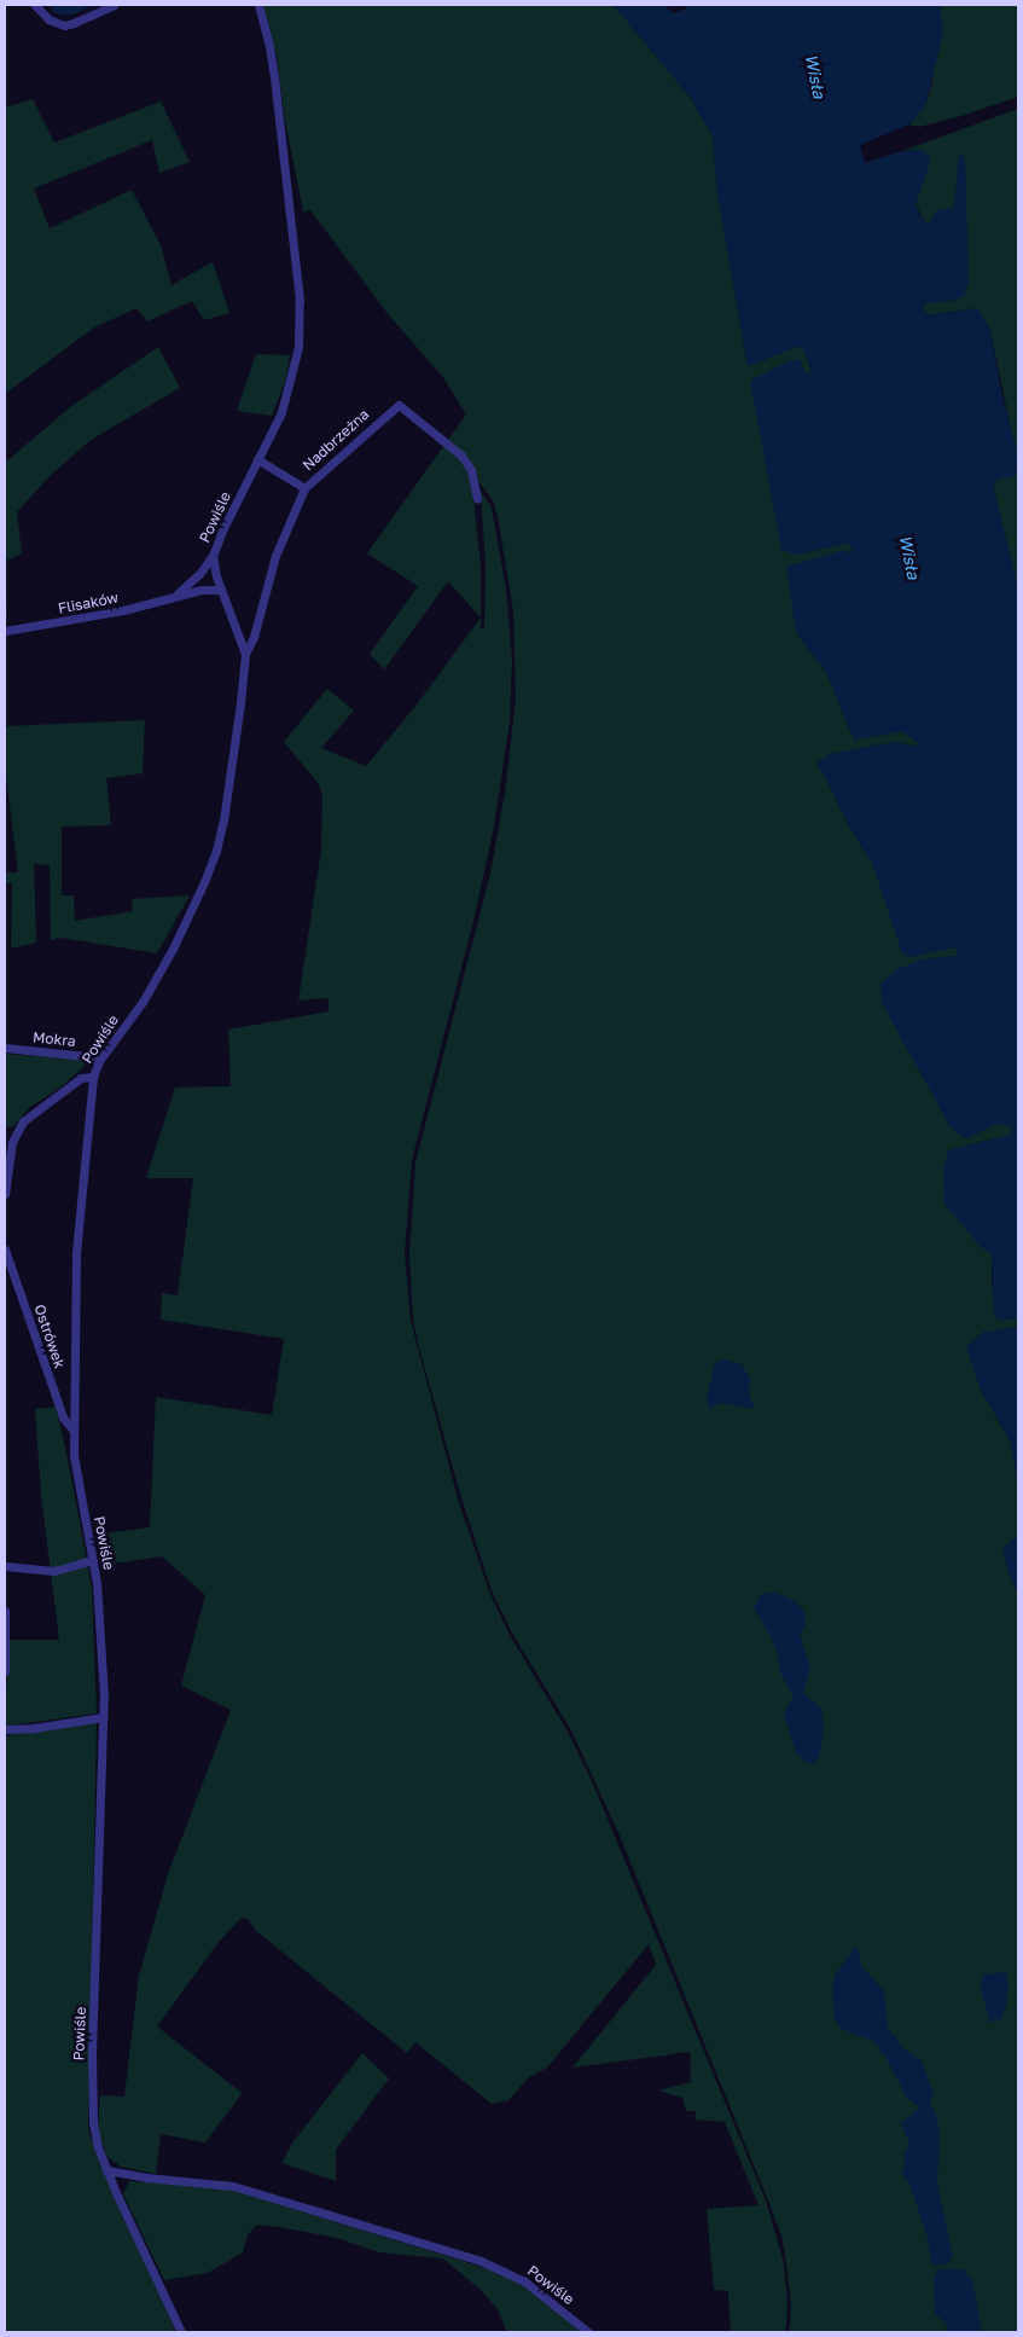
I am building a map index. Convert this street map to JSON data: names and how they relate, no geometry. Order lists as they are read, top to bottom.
{
  "streets": {
    "street": [
      "Nadbrzeżna",
      "Powiśle",
      "Flisaków",
      "Mokra",
      "Ostrówek"
    ]
  },
  "crossings": [
    ["Nadbrzeżna", "Powiśle"],
    ["Powiśle", "Flisaków"],
    ["Powiśle", "Mokra"],
    ["Powiśle", "Ostrówek"]
  ],
  "water": ["Wisła"]
}
